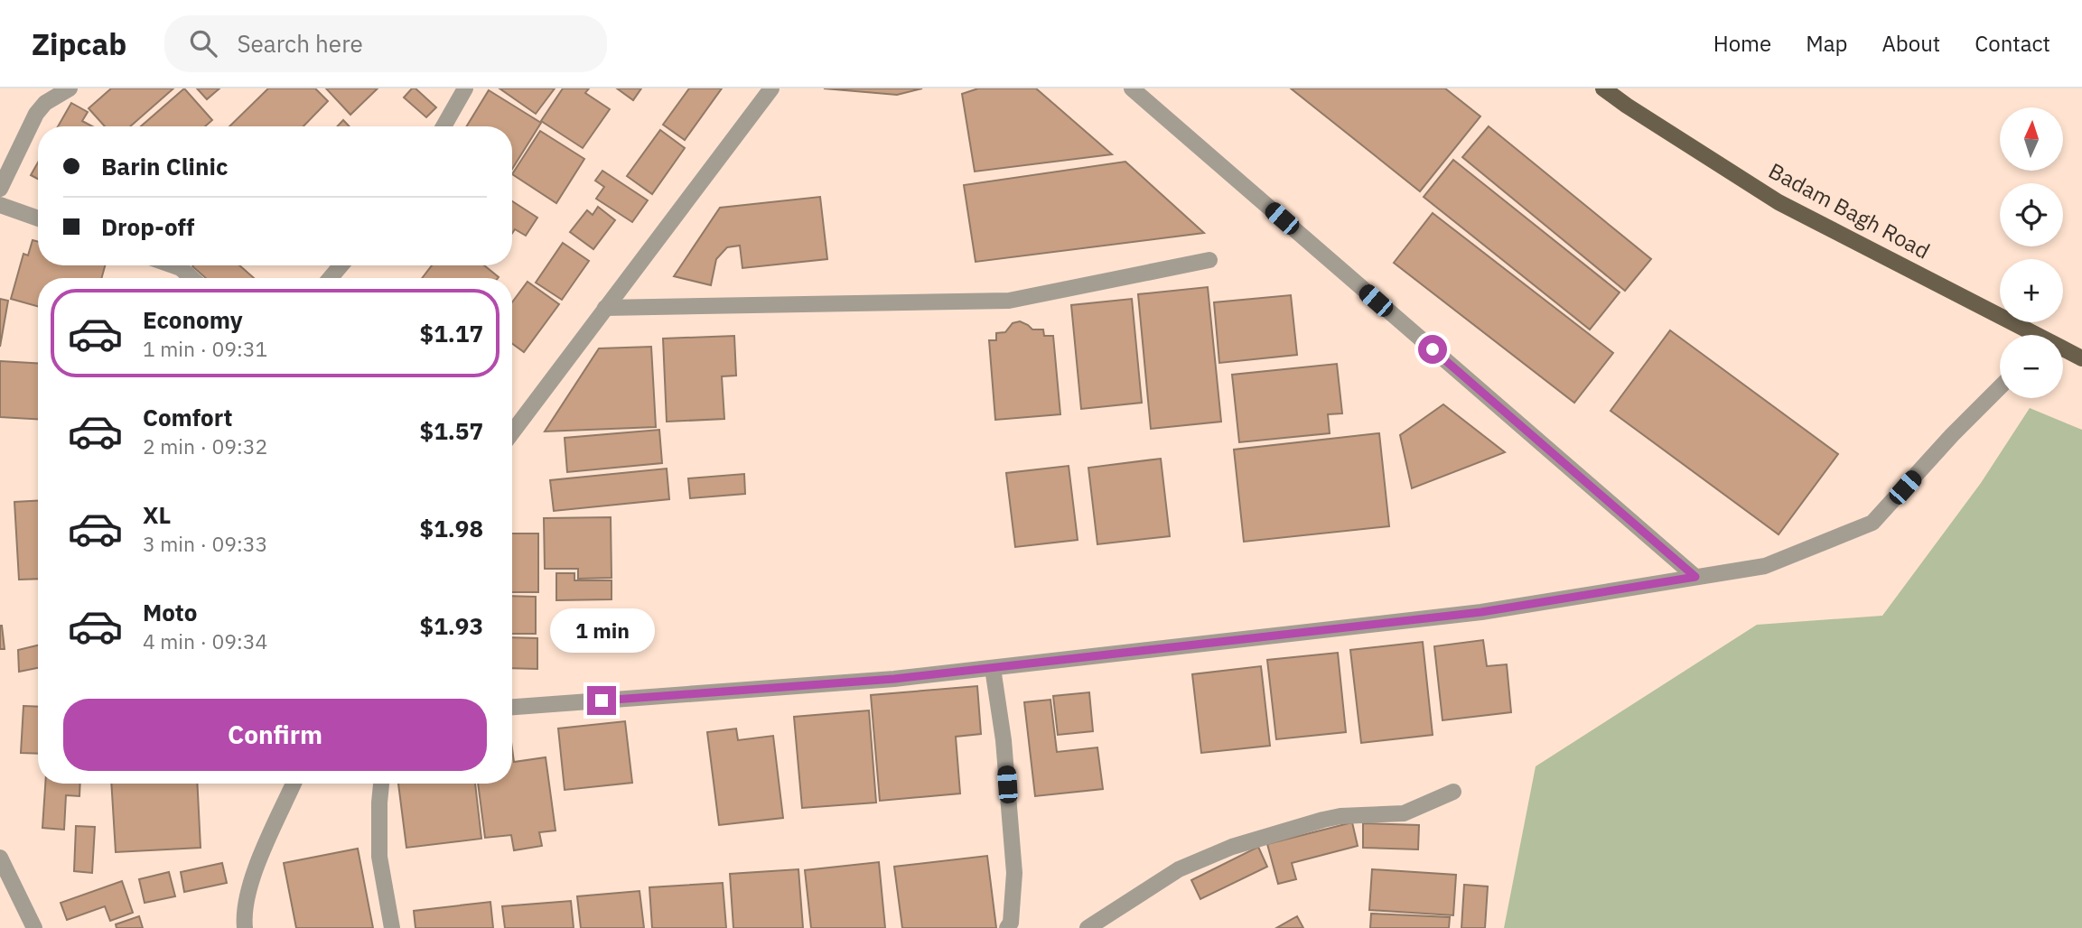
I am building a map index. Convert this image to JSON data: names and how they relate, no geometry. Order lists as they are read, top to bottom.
{
  "streets": {
    "main road": ["Badam Bagh Road"]
  },
  "north": "top",
  "page": {
    "header": "Zipcab",
    "search": "Search here",
    "nav": [
      "Home",
      "Map",
      "About",
      "Contact"
    ],
    "map_buttons": ["+", "−"],
    "banner": ["Barin Clinic", "Drop-off"],
    "list": [
      {
        "name": "Economy",
        "note": "1 min · 09:31",
        "value": "$1.17"
      },
      {
        "name": "Comfort",
        "note": "2 min · 09:32",
        "value": "$1.57"
      },
      {
        "name": "XL",
        "note": "3 min · 09:33",
        "value": "$1.98"
      },
      {
        "name": "Moto",
        "note": "4 min · 09:34",
        "value": "$1.93"
      }
    ],
    "bubble": "1 min",
    "buttons": "Confirm"
  }
}
